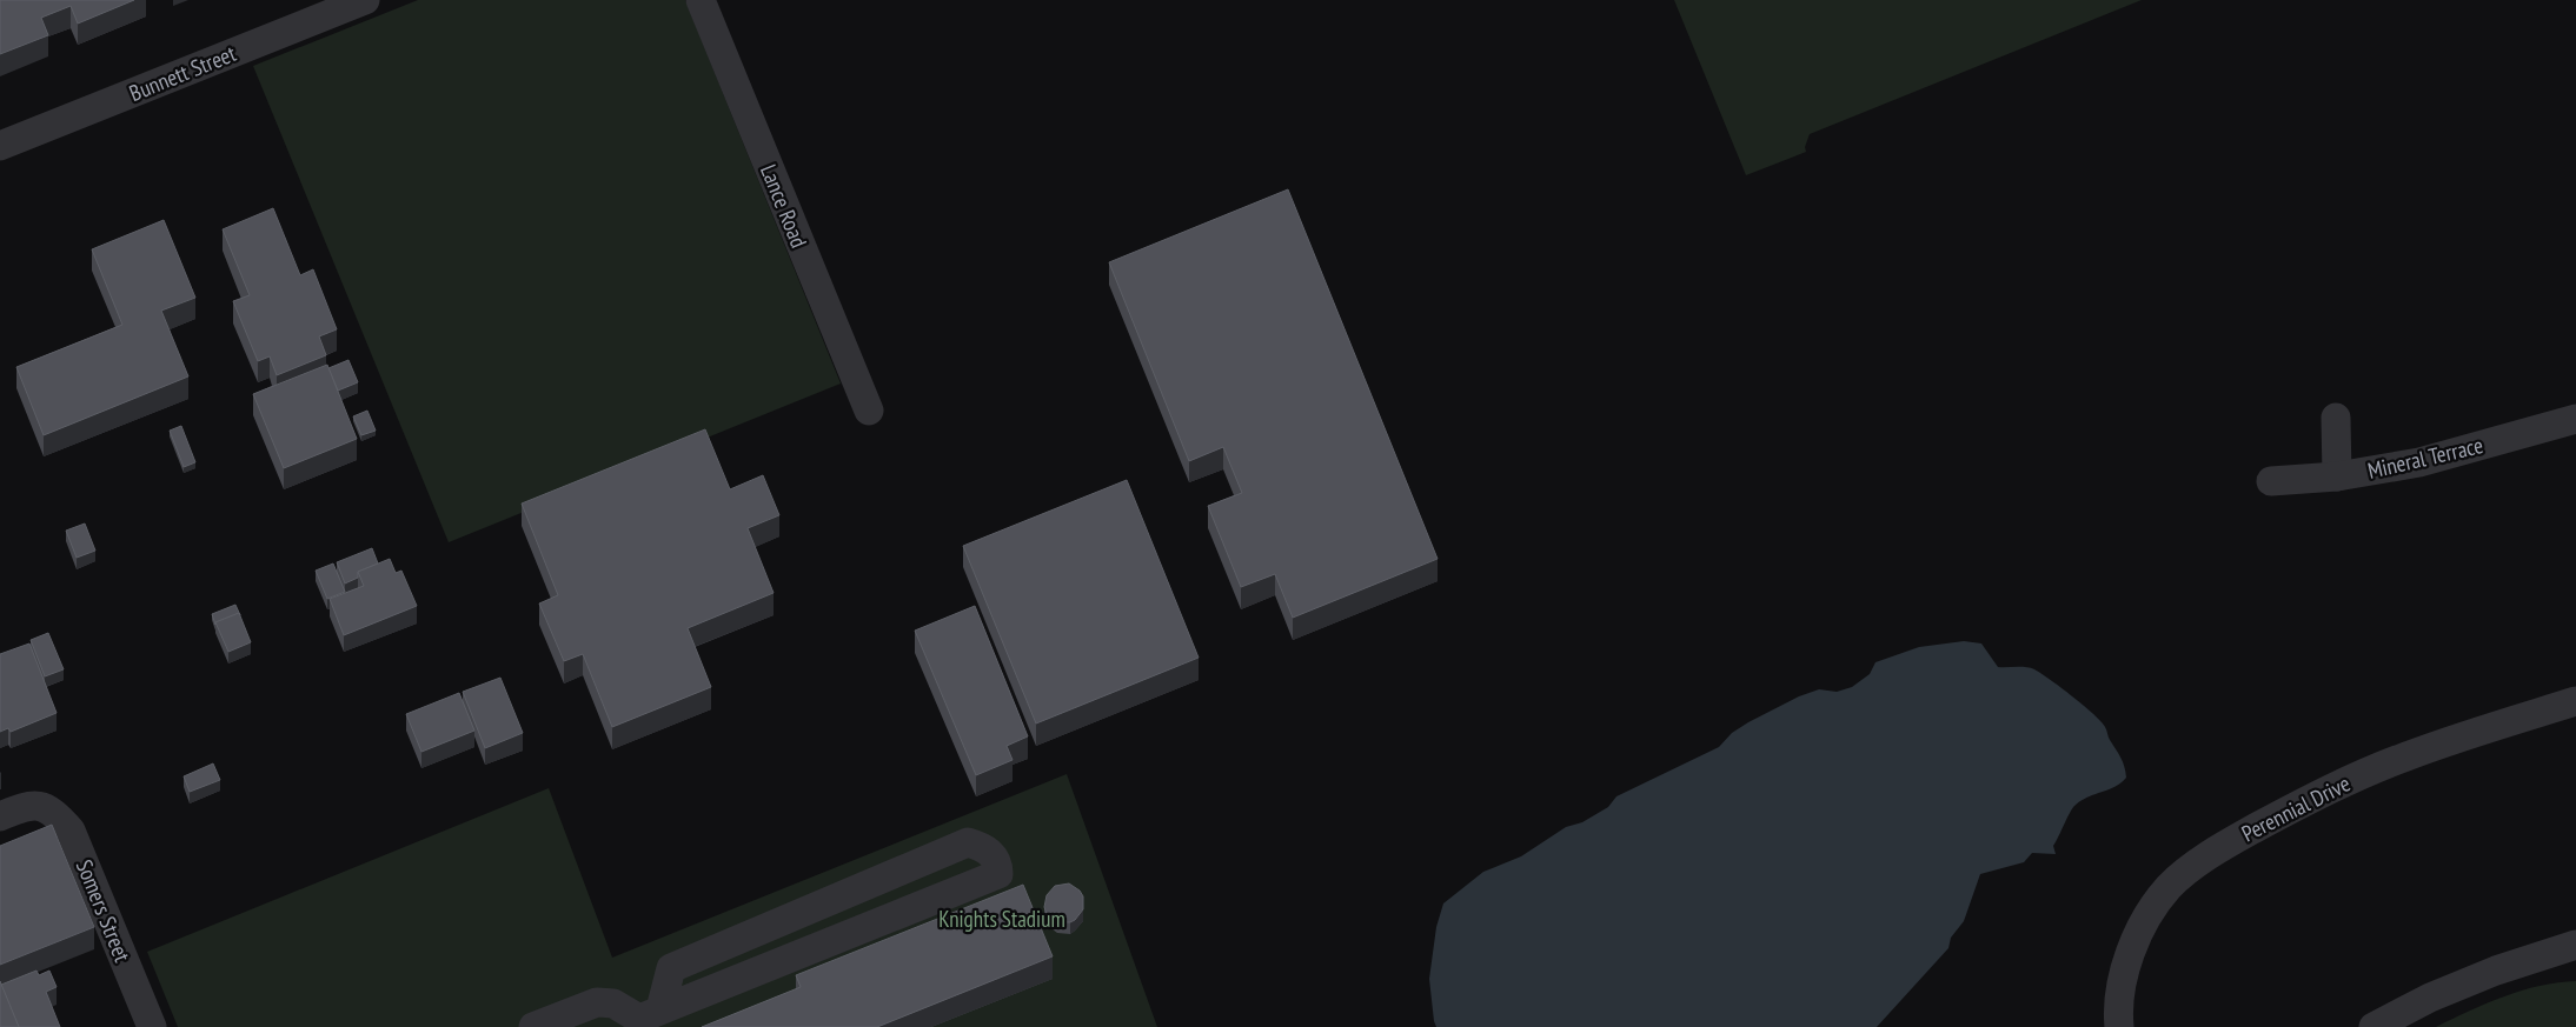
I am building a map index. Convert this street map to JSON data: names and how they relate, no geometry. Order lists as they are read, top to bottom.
{
  "streets": {
    "street": [
      "Bunnett Street",
      "Lance Road",
      "Mineral Terrace",
      "Perennial Drive",
      "Somers Street"
    ]
  },
  "parks": ["Knights Stadium"]
}
